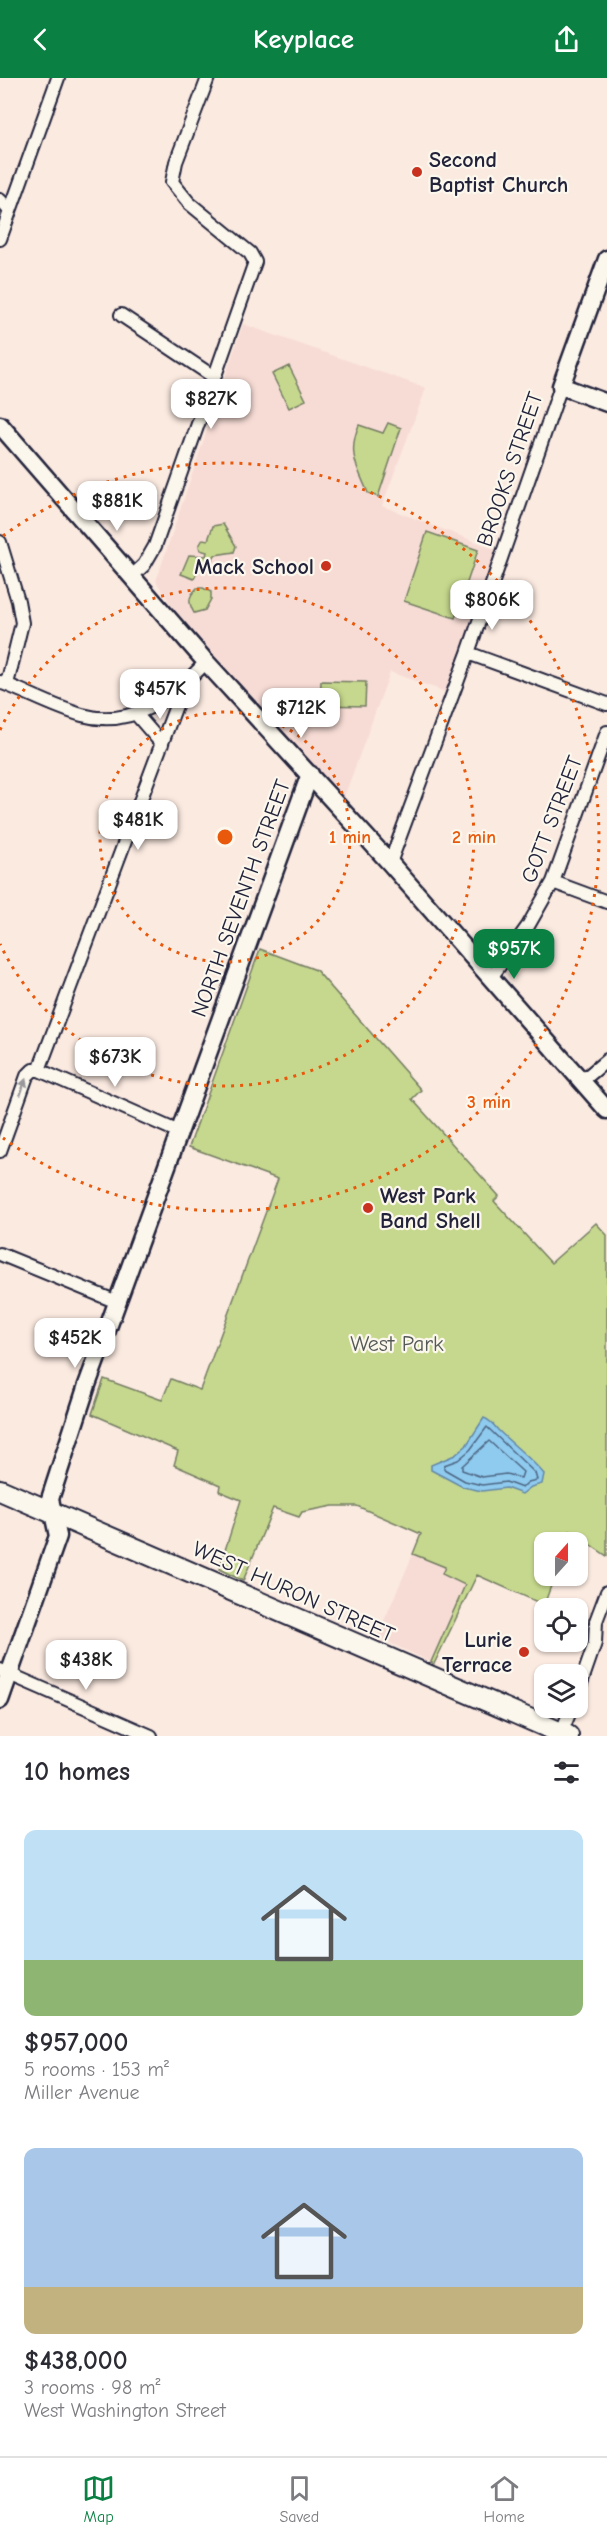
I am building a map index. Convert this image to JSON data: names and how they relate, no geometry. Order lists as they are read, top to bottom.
{
  "streets": {
    "main road": ["WEST HURON STREET"],
    "street": ["BROOKS STREET", "GOTT STREET", "NORTH SEVENTH STREET"]
  },
  "crossings": [
    ["NORTH SEVENTH STREET", "WEST HURON STREET"]
  ],
  "parks": ["West Park"],
  "places": [
    "Second Baptist Church",
    "Mack School",
    "West Park Band Shell",
    "Lurie Terrace"
  ],
  "north": "top",
  "page": {
    "header": "Keyplace",
    "price": [
      "$827K",
      "$881K",
      "$806K",
      "$457K",
      "$712K",
      "$481K",
      "$957K",
      "$673K",
      "$452K",
      "$438K"
    ],
    "heading": "10 homes",
    "list": [
      {
        "name": "$957,000",
        "note": "5 rooms · 153 m² · Miller Avenue"
      },
      {
        "name": "$438,000",
        "note": "3 rooms · 98 m² · West Washington Street"
      }
    ],
    "tabs": ["Map", "Saved", "Home"]
  },
  "rings": ["1 min", "2 min", "3 min"]
}
